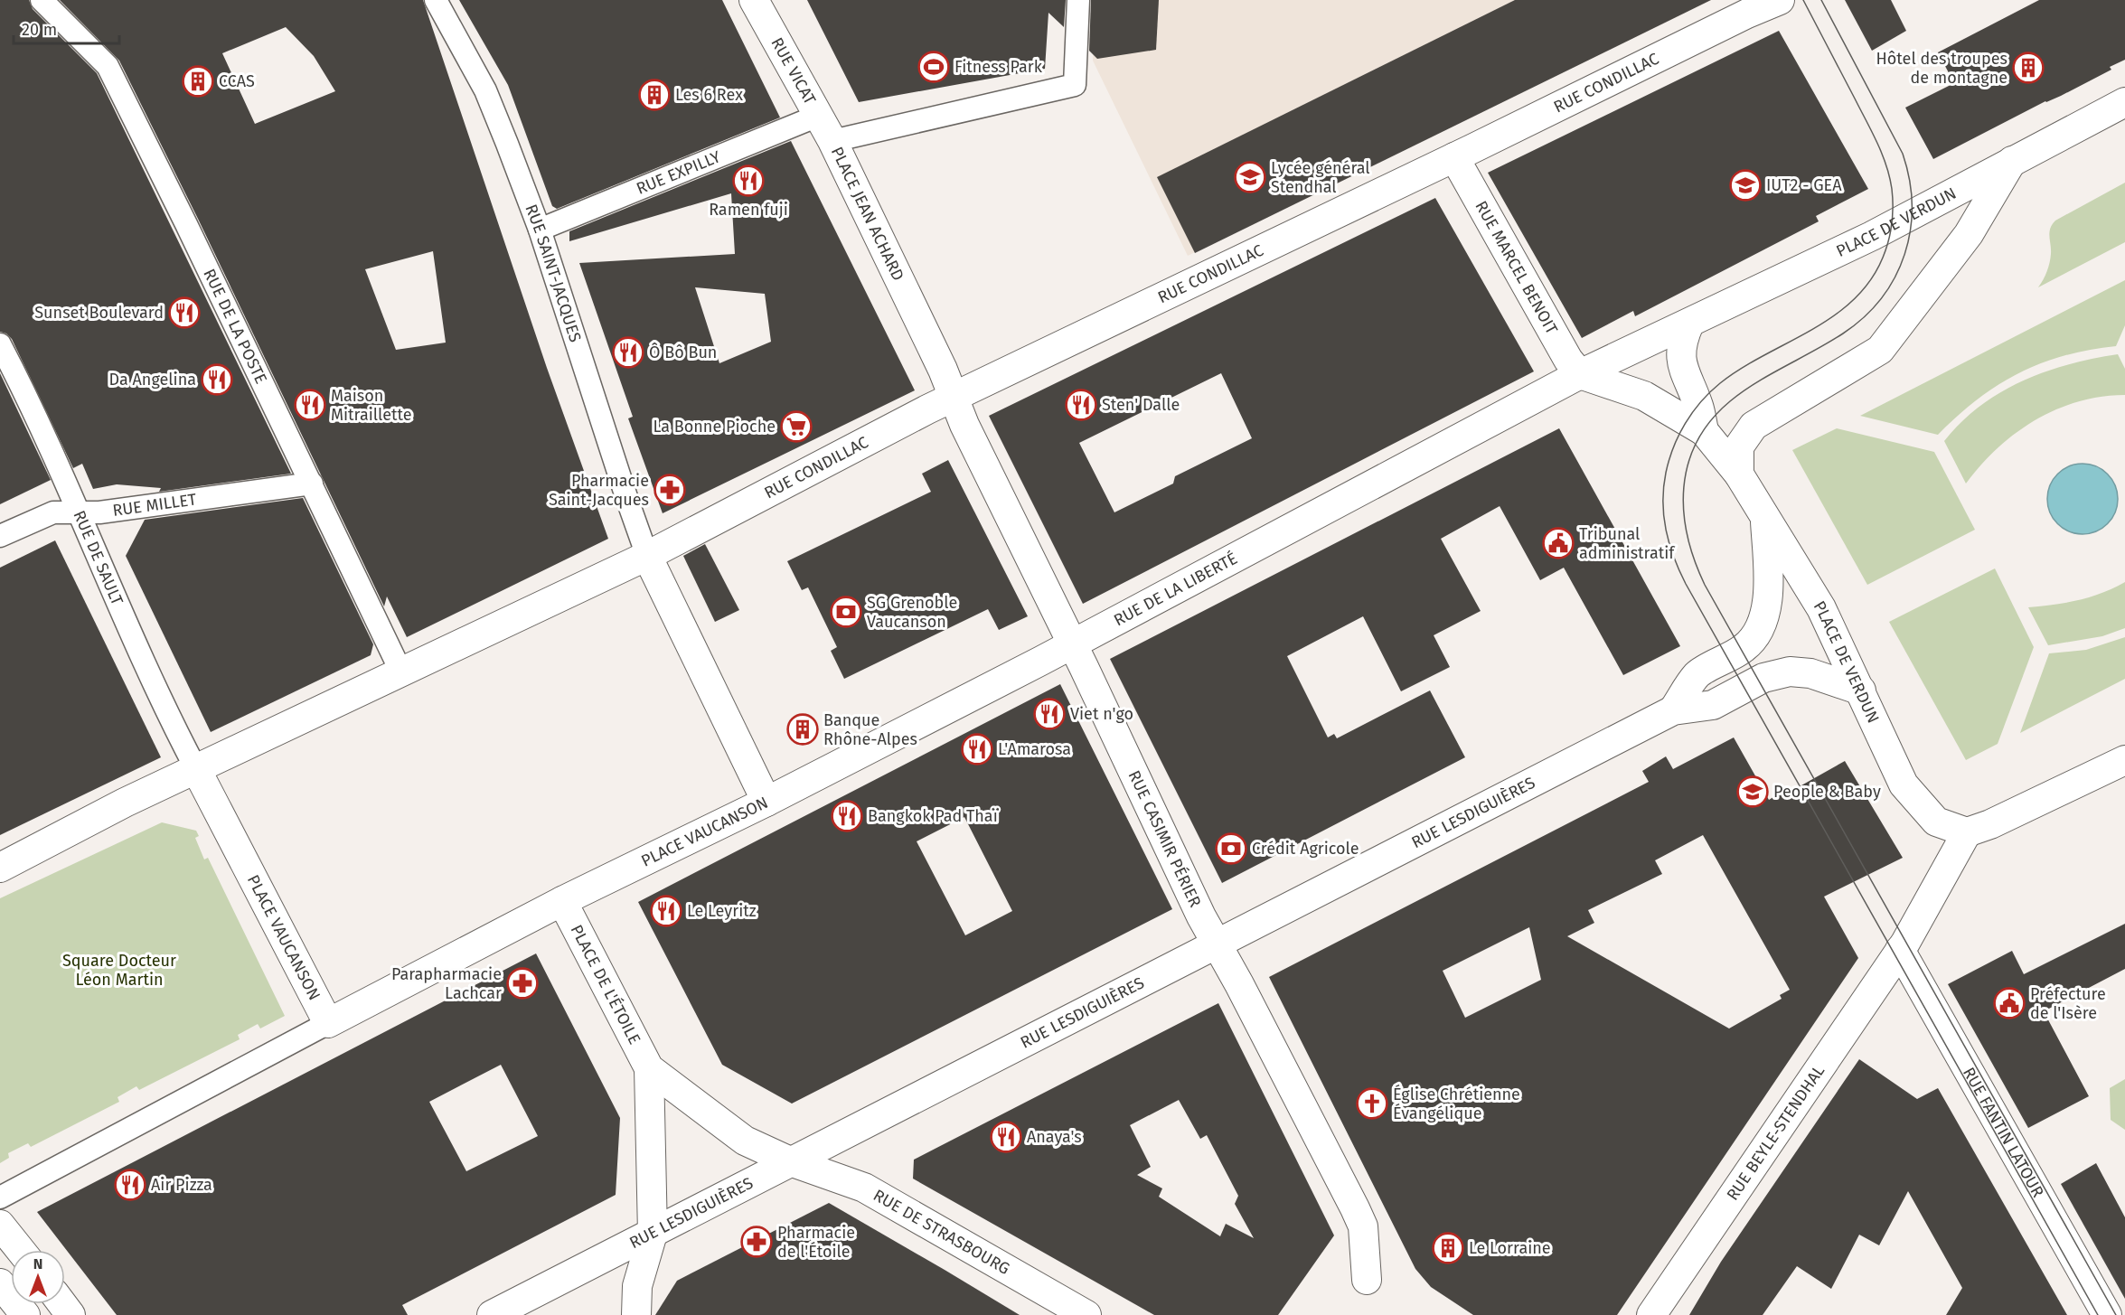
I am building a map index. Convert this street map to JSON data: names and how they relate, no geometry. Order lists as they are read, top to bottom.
{
  "streets": {
    "street": [
      "RUE VICAT",
      "RUE CONDILLAC",
      "RUE EXPILLY",
      "PLACE JEAN ACHARD",
      "PLACE DE VERDUN",
      "RUE MARCEL BENOIT",
      "RUE SAINT-JACQUES",
      "RUE DE LA POSTE",
      "RUE MILLET",
      "RUE DE SAULT",
      "RUE DE LA LIBERTÉ",
      "RUE LESDIGUIÈRES",
      "PLACE VAUCANSON",
      "RUE CASIMIR PÉRIER",
      "PLACE DE L'ÉTOILE",
      "RUE BEYLE-STENDHAL",
      "RUE FANTIN LATOUR",
      "RUE DE STRASBOURG"
    ]
  },
  "crossings": [
    ["RUE VICAT", "RUE EXPILLY"],
    ["RUE VICAT", "PLACE JEAN ACHARD"],
    ["RUE CONDILLAC", "PLACE JEAN ACHARD"],
    ["RUE CONDILLAC", "RUE MARCEL BENOIT"],
    ["RUE CONDILLAC", "RUE SAINT-JACQUES"],
    ["RUE CONDILLAC", "PLACE VAUCANSON"],
    ["RUE CONDILLAC", "RUE CASIMIR PÉRIER"],
    ["RUE EXPILLY", "RUE SAINT-JACQUES"],
    ["PLACE JEAN ACHARD", "RUE CASIMIR PÉRIER"],
    ["PLACE DE VERDUN", "RUE MARCEL BENOIT"],
    ["PLACE DE VERDUN", "RUE DE LA LIBERTÉ"],
    ["PLACE DE VERDUN", "RUE LESDIGUIÈRES"],
    ["RUE MARCEL BENOIT", "RUE DE LA LIBERTÉ"],
    ["RUE SAINT-JACQUES", "PLACE VAUCANSON"],
    ["RUE DE LA POSTE", "RUE MILLET"],
    ["RUE MILLET", "RUE DE SAULT"],
    ["RUE DE SAULT", "PLACE VAUCANSON"],
    ["RUE DE LA LIBERTÉ", "PLACE VAUCANSON"],
    ["RUE DE LA LIBERTÉ", "RUE CASIMIR PÉRIER"],
    ["RUE LESDIGUIÈRES", "RUE CASIMIR PÉRIER"],
    ["RUE LESDIGUIÈRES", "PLACE DE L'ÉTOILE"],
    ["RUE LESDIGUIÈRES", "RUE DE STRASBOURG"],
    ["PLACE VAUCANSON", "PLACE DE L'ÉTOILE"],
    ["PLACE DE L'ÉTOILE", "RUE DE STRASBOURG"],
    ["RUE BEYLE-STENDHAL", "RUE FANTIN LATOUR"]
  ],
  "parks": ["Square Docteur Léon Martin"],
  "places": {
    "sports": ["Fitness Park"],
    "building": [
      "Hôtel des troupes de montagne",
      "CCAS",
      "Les 6 Rex",
      "Banque Rhône-Alpes",
      "Le Lorraine"
    ],
    "school or university": ["Lycée général Stendhal", "IUT2 - GEA", "People & Baby"],
    "restaurant": [
      "Ramen fuji",
      "Sunset Boulevard",
      "Ô Bô Bun",
      "Da Angelina",
      "Maison Mitraillette",
      "Sten' Dalle",
      "Viet n'go",
      "L'Amarosa",
      "Bangkok Pad Thaï",
      "Le Leyritz",
      "Anaya's",
      "Air Pizza"
    ],
    "supermarket": ["La Bonne Pioche"],
    "pharmacy": ["Pharmacie Saint-Jacques", "Parapharmacie Lachcar", "Pharmacie de l'Étoile"],
    "public building": ["Tribunal administratif", "Préfecture de l'Isère"],
    "bank": ["SG Grenoble Vaucanson", "Crédit Agricole"],
    "church": ["Église Chrétienne Évangélique"]
  },
  "scale_bar": "20 m",
  "north": "top"
}
